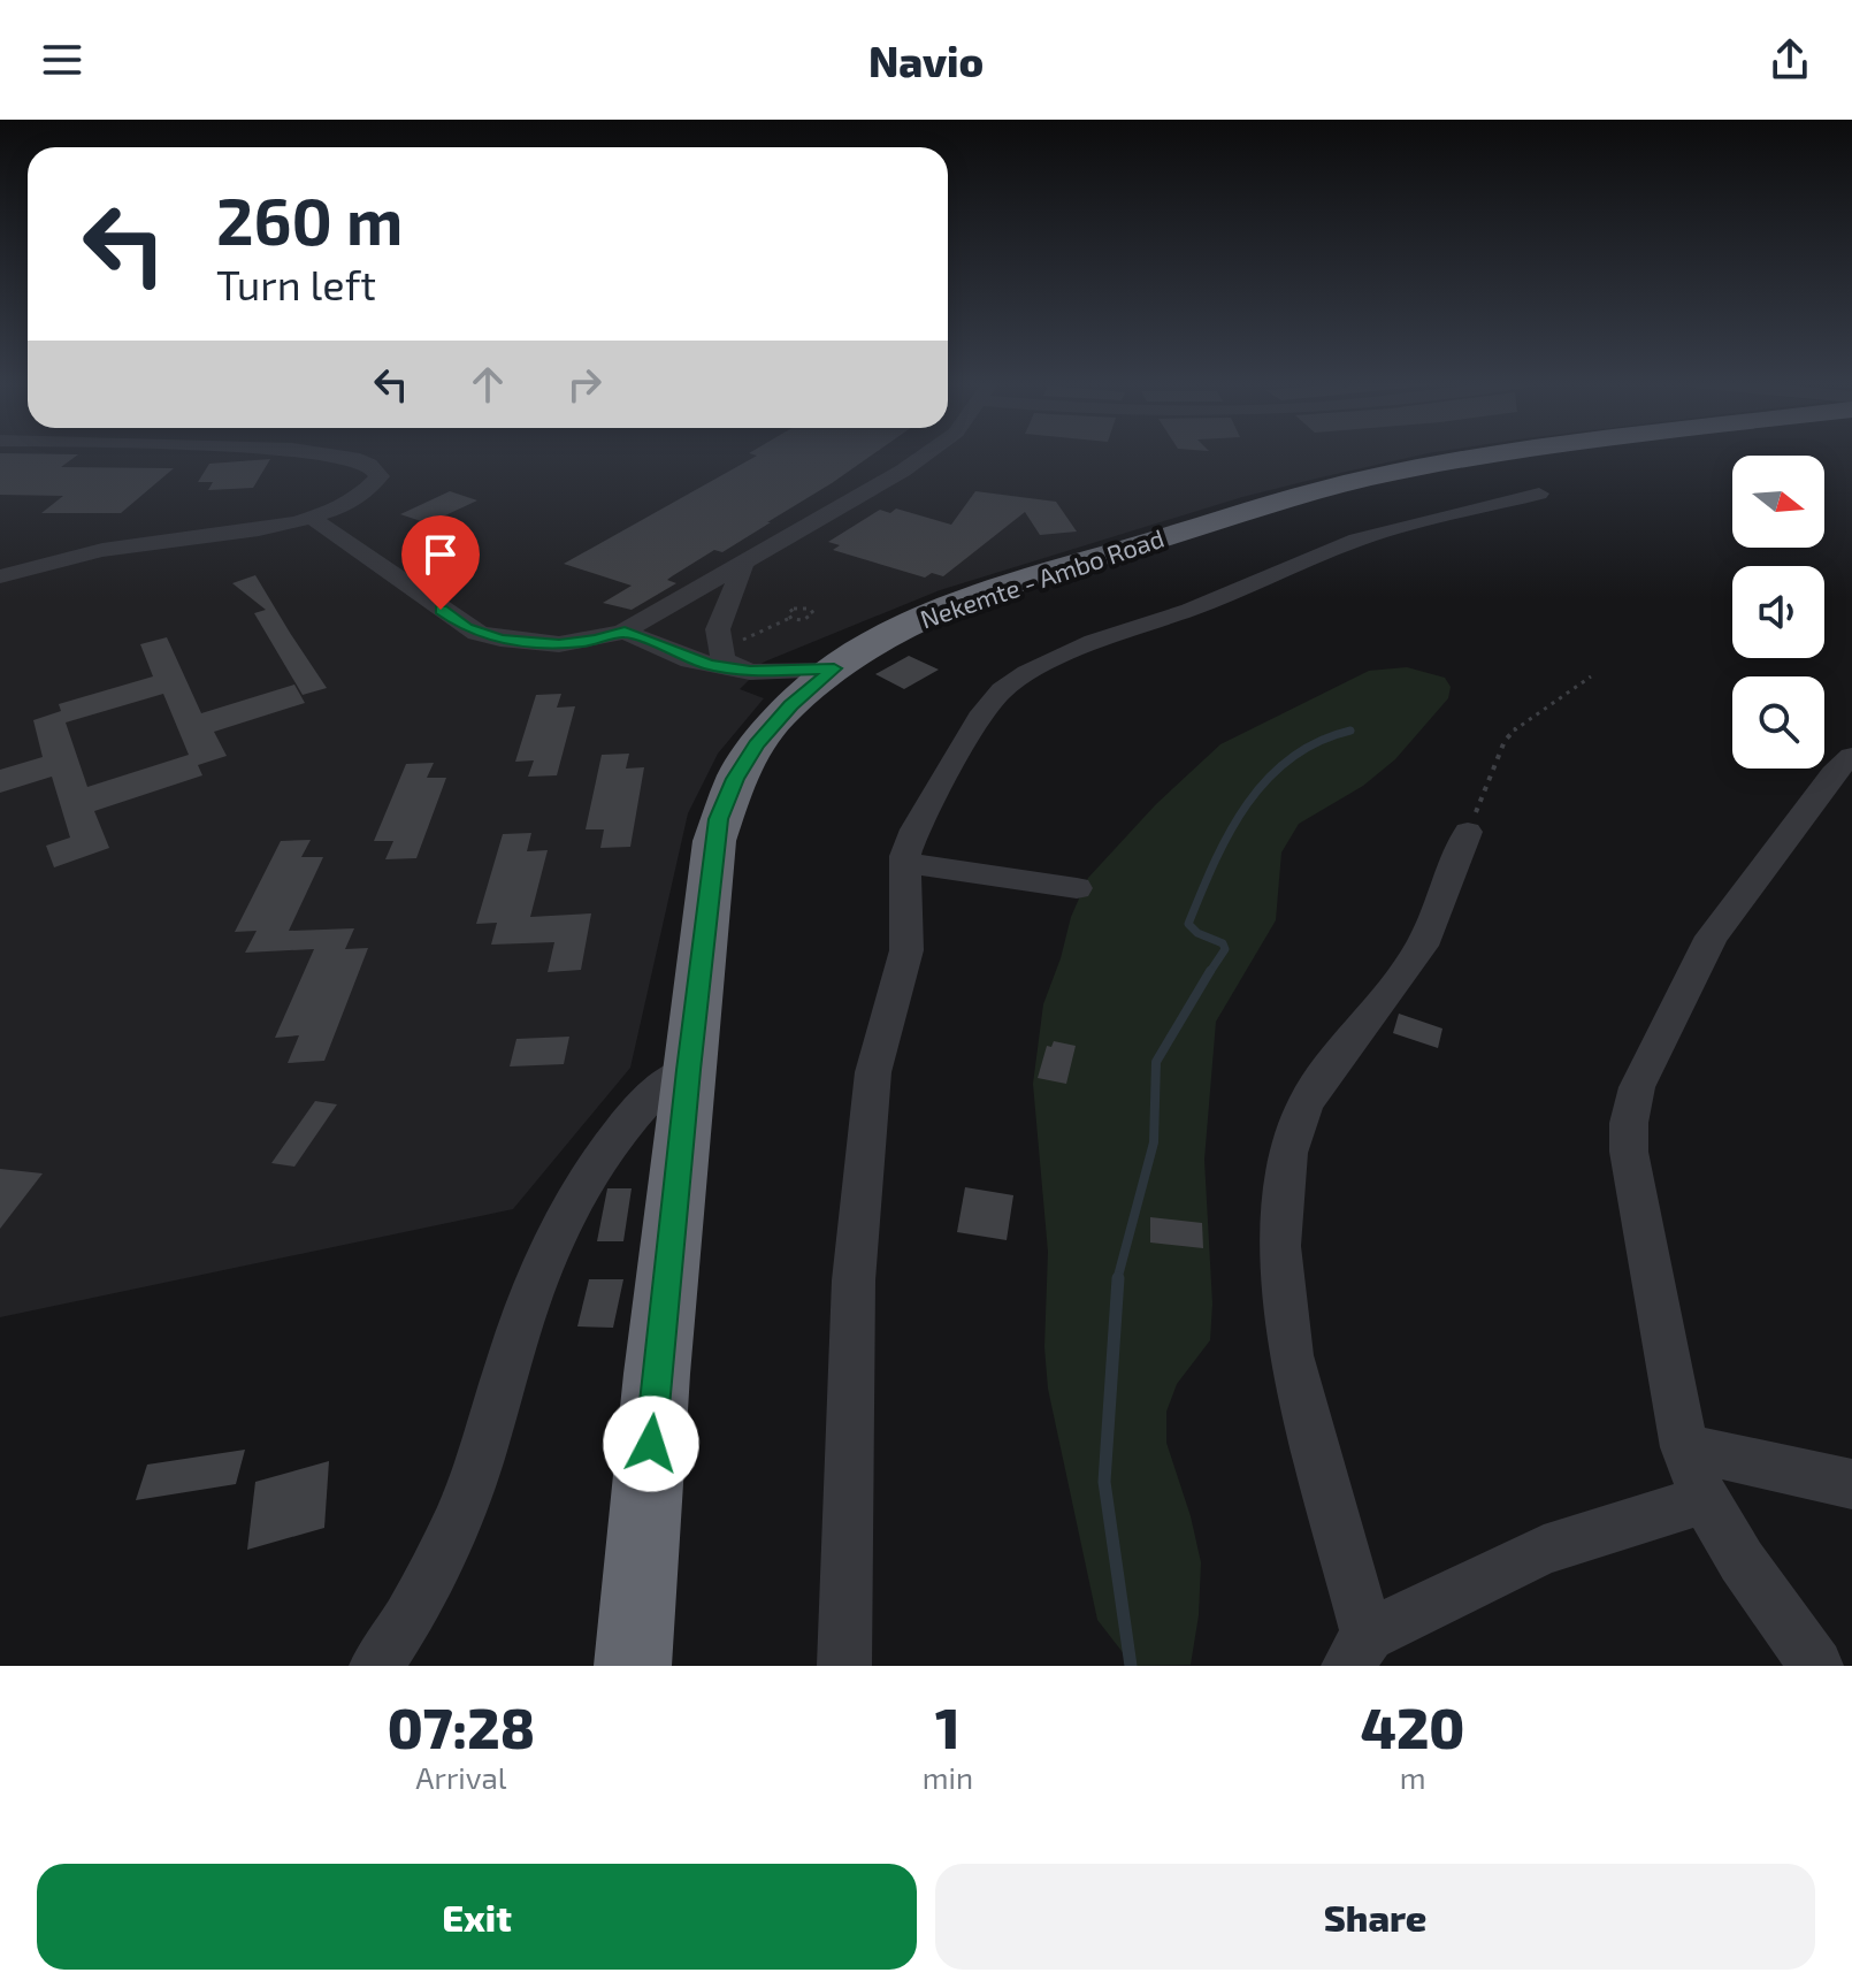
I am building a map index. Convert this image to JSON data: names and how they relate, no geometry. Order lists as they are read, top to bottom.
{
  "streets": {
    "highway": ["Nekemte - Ambo Road"]
  },
  "north": "right",
  "page": {
    "header": "Navio",
    "turn": ["260 m", "Turn left"],
    "eta": [
      "07:28",
      "Arrival",
      "1",
      "min",
      "420",
      "m"
    ],
    "buttons": ["Exit", "Share"]
  }
}
